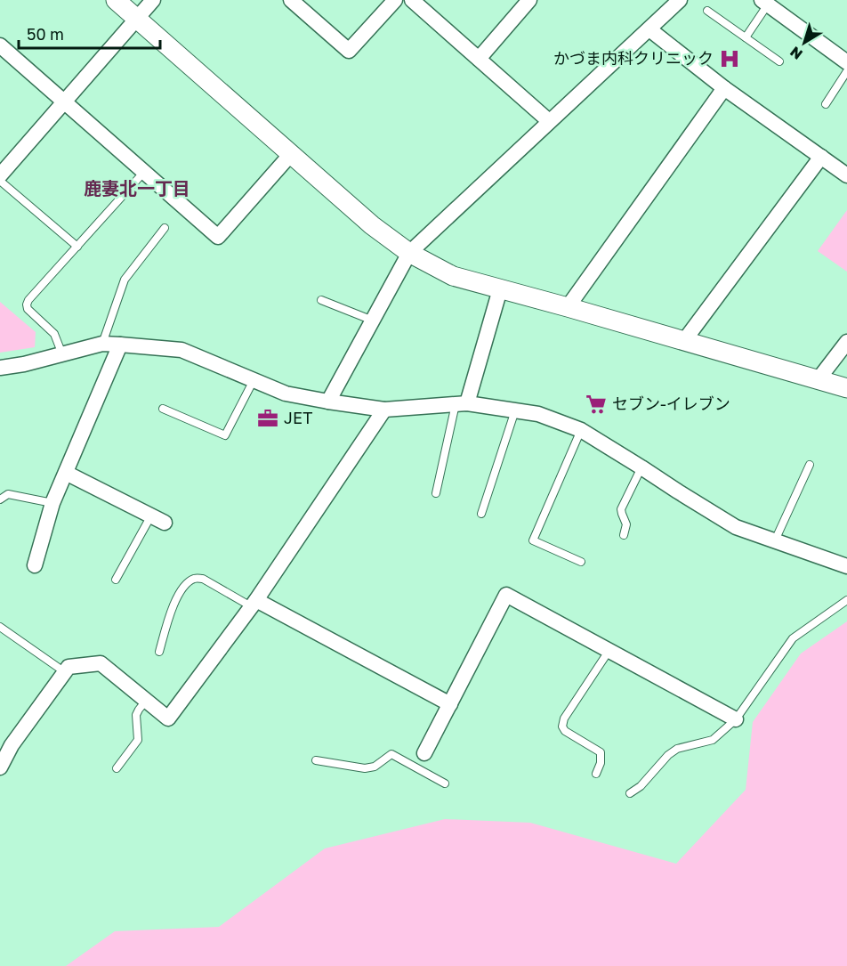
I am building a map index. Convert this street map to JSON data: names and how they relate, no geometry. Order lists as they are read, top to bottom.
{
  "districts": ["鹿妻北一丁目"],
  "places": {
    "hospital": ["かづま内科クリニック"],
    "supermarket": ["セブン-イレブン"],
    "office": ["JET"]
  },
  "scale_bar": "50 m",
  "north": "bottom left"
}
